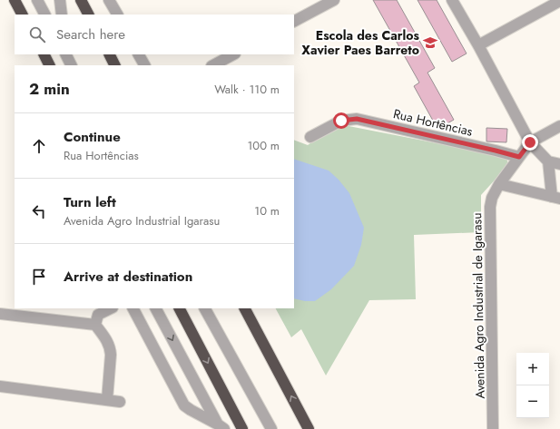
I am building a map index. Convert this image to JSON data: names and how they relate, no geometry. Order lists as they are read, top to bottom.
{
  "streets": {
    "street": ["Rua Hortências", "Avenida Agro Industrial de Igarasu"]
  },
  "crossings": [
    ["Rua Hortências", "Avenida Agro Industrial de Igarasu"]
  ],
  "places": {
    "school or university": ["Escola des Carlos Xavier Paes Barreto"]
  },
  "page": {
    "search": "Search here",
    "heading": ["2 min", "Walk · 110 m"],
    "list": [
      ["Continue", "Rua Hortências", "100 m"],
      ["Turn left", "Avenida Agro Industrial Igarasu", "10 m"],
      "Arrive at destination"
    ],
    "map_buttons": ["+", "−"]
  }
}
